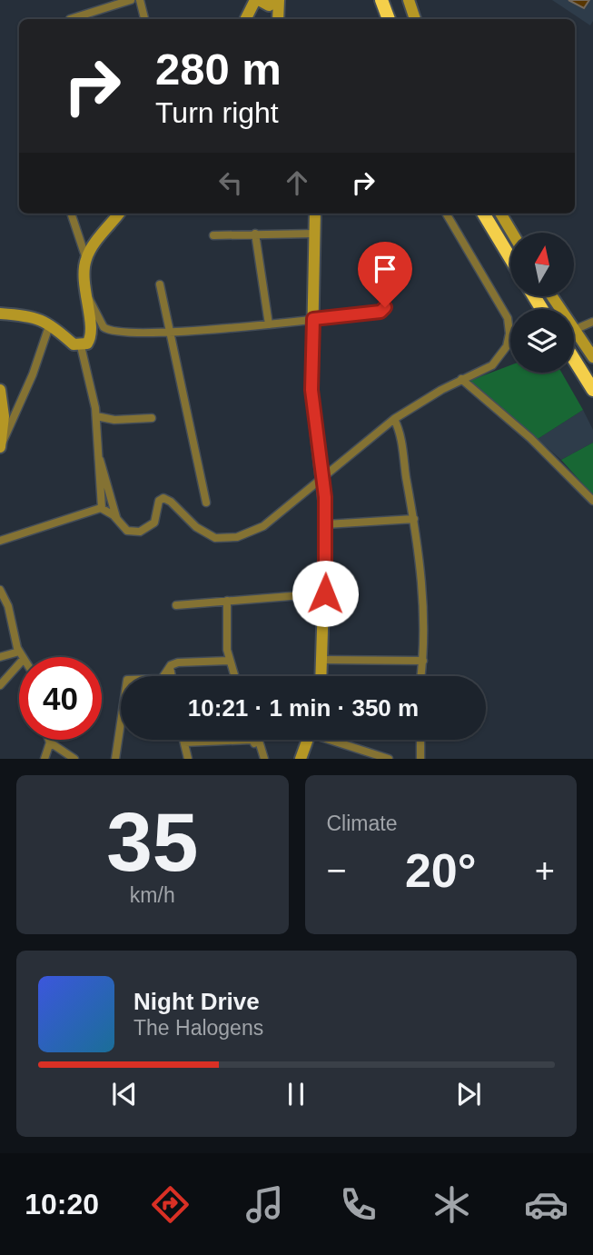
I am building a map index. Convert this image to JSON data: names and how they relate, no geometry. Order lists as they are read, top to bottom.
{
  "north": "top",
  "page": {
    "turn": ["280 m", "Turn right"],
    "limit": "40",
    "trip": "10:21 · 1 min · 350 m",
    "tile": [
      ["35", "km/h"],
      "Climate"
    ],
    "heat": ["−", "20°", "+"],
    "song": ["Night Drive", "The Halogens"],
    "tabs": "10:20"
  }
}
